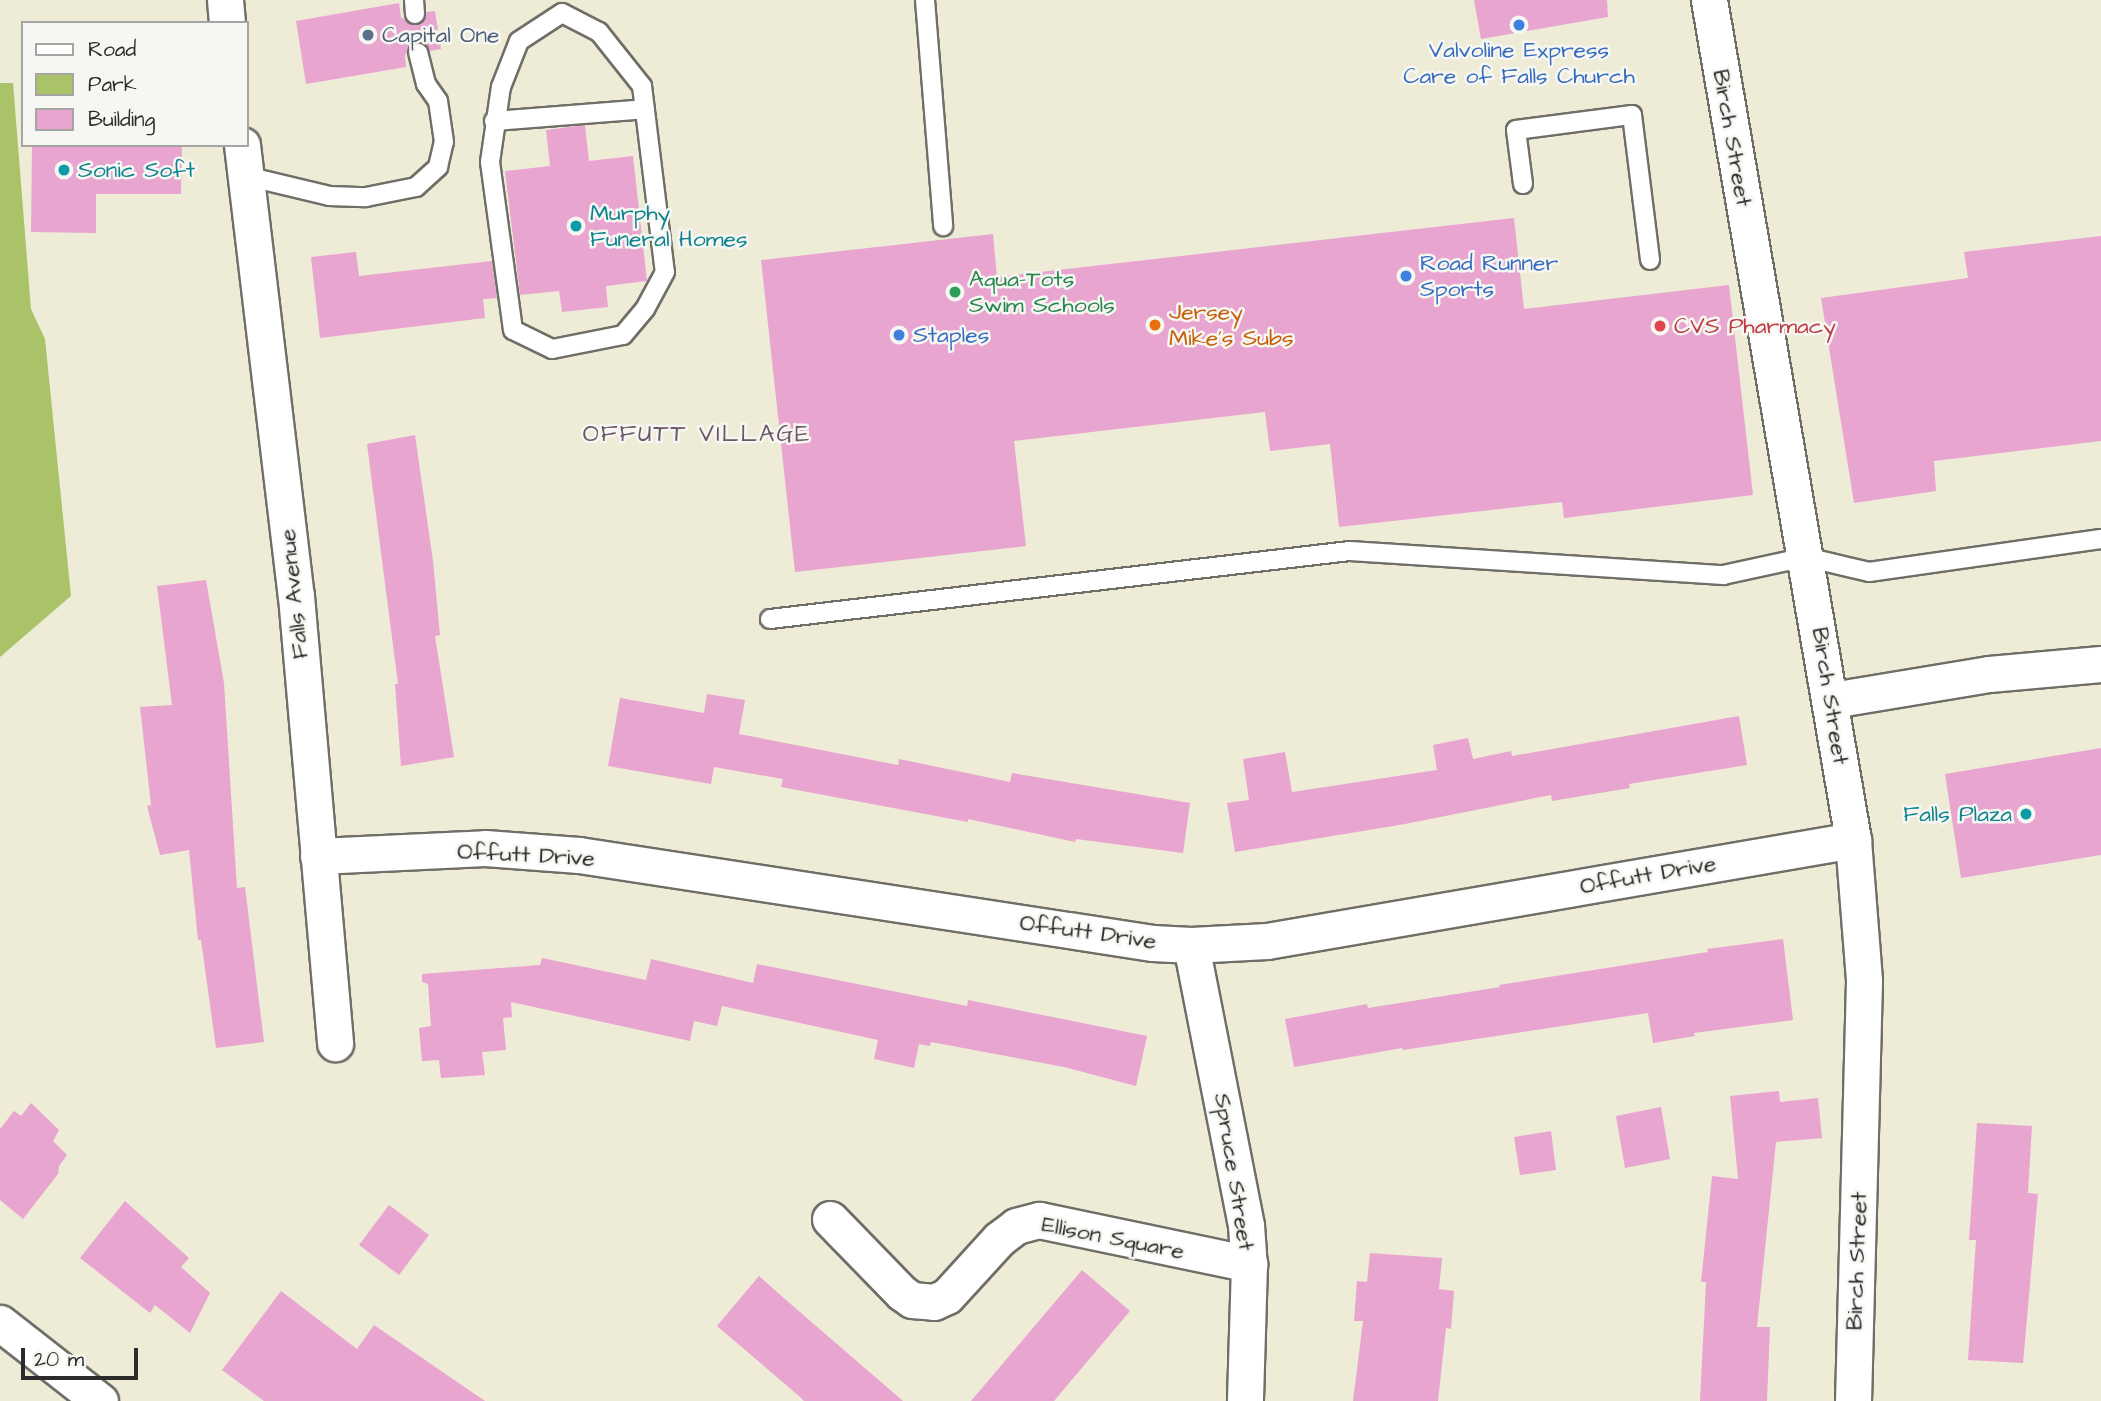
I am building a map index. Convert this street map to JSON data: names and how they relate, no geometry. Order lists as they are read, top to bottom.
{
  "streets": {
    "street": [
      "Birch Street",
      "Falls Avenue",
      "Offutt Drive",
      "Spruce Street",
      "Ellison Square"
    ]
  },
  "crossings": [
    ["Birch Street", "Offutt Drive"],
    ["Falls Avenue", "Offutt Drive"],
    ["Offutt Drive", "Spruce Street"],
    ["Spruce Street", "Ellison Square"]
  ],
  "districts": ["OFFUTT VILLAGE"],
  "places": [
    "Valvoline Express Care of Falls Church",
    "Capital One",
    "Sonic Soft",
    "Murphy Funeral Homes",
    "Road Runner Sports",
    "Aqua-Tots Swim Schools",
    "Jersey Mike's Subs",
    "CVS Pharmacy",
    "Staples",
    "Falls Plaza"
  ],
  "legend": ["Road", "Park", "Building"],
  "scale_bar": "20 m"
}
